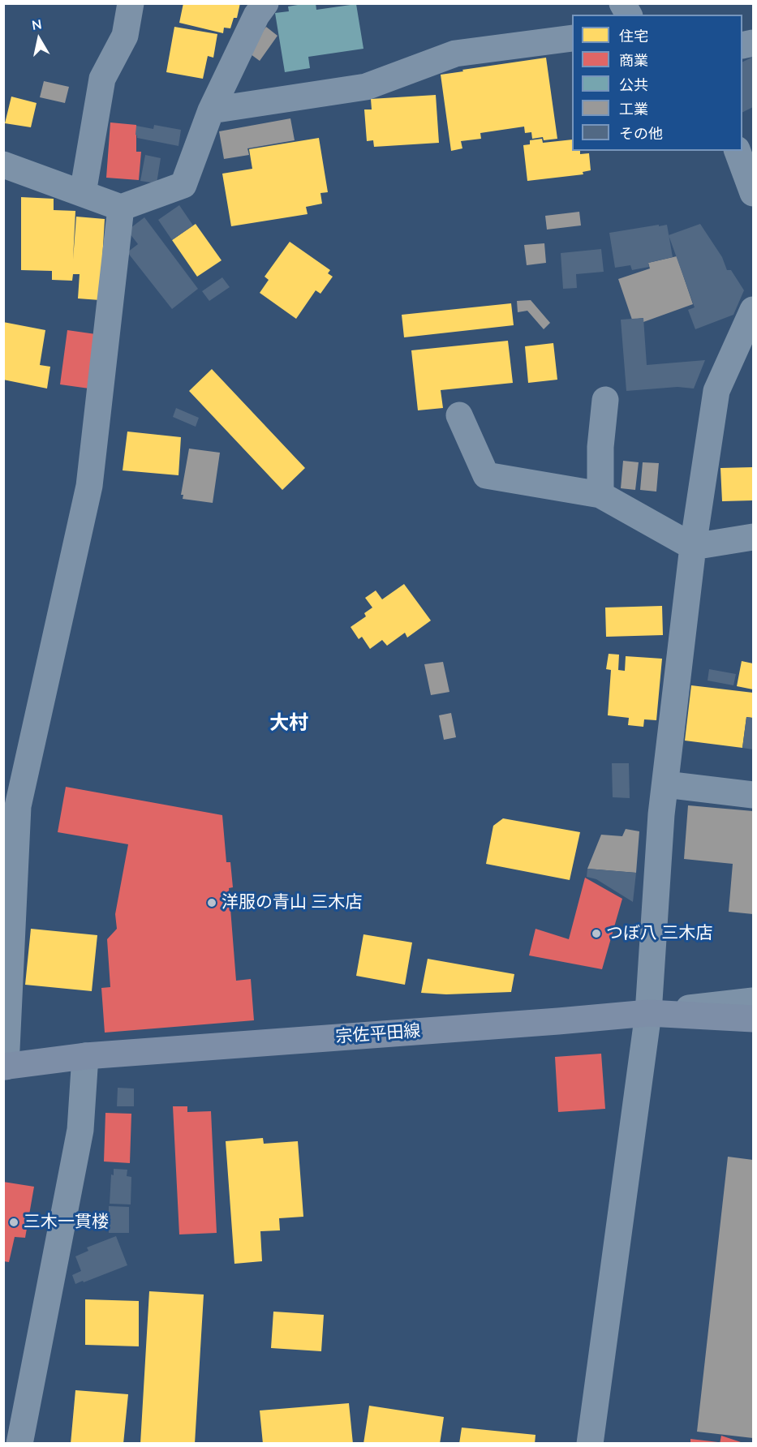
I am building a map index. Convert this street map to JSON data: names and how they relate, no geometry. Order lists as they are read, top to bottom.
{
  "streets": {
    "main road": ["宗佐平田線"]
  },
  "districts": ["大村"],
  "places": ["洋服の青山 三木店", "つぼ八 三木店", "三木一貫楼"],
  "legend": [
    "住宅",
    "商業",
    "公共",
    "工業",
    "その他"
  ],
  "north": "top"
}
